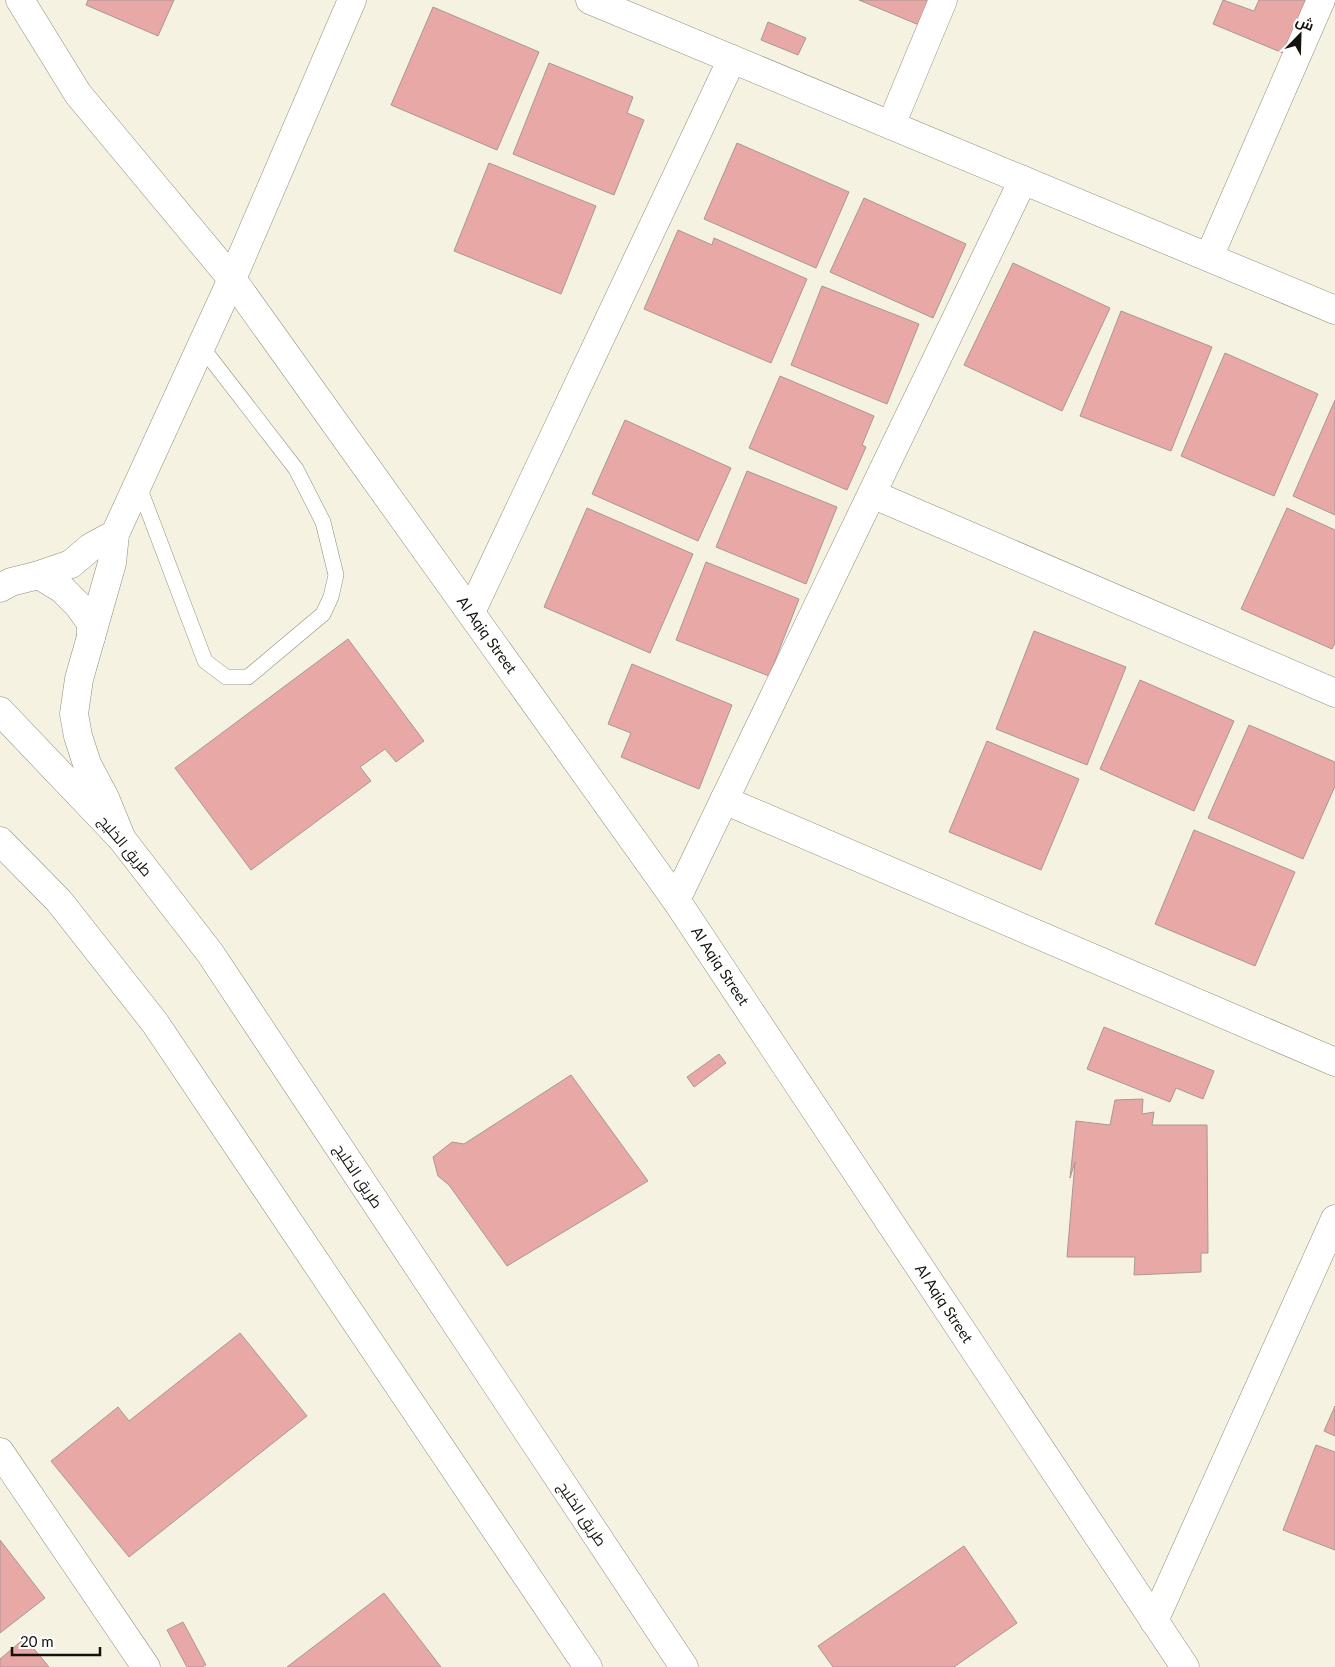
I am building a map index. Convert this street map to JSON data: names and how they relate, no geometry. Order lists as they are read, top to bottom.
{
  "streets": {
    "street": ["Al Aqiq Street", "طريق الخليج"]
  },
  "scale_bar": "20 m",
  "north": "top right"
}
